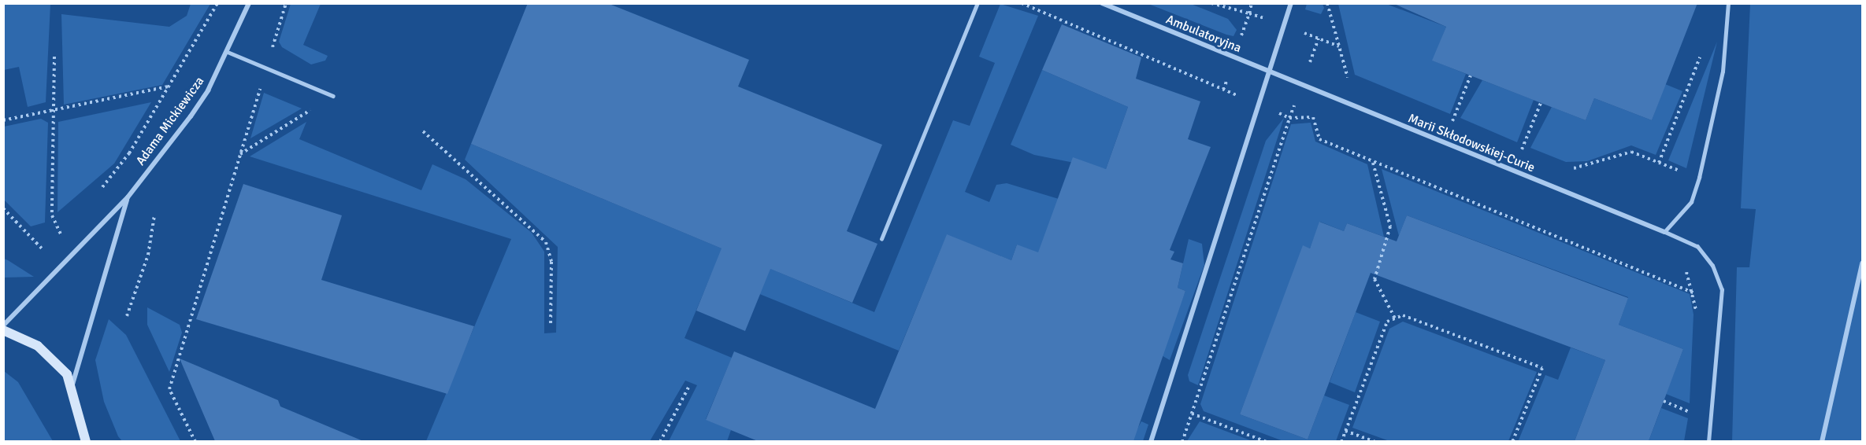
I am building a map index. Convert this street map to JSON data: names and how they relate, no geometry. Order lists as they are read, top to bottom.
{
  "streets": {
    "street": ["Ambulatoryjna", "Adama Mickiewicza", "Marii Skłodowskiej-Curie"]
  },
  "crossings": [
    ["Ambulatoryjna", "Marii Skłodowskiej-Curie"]
  ]
}
